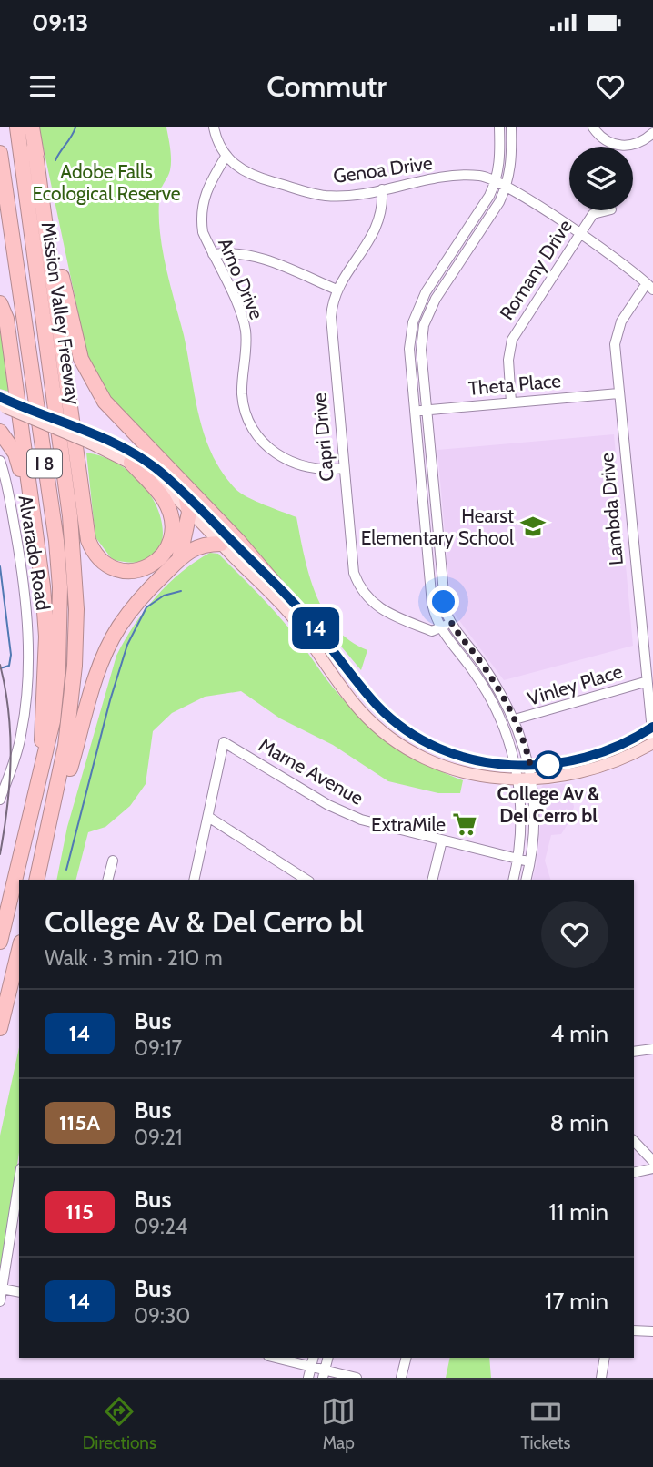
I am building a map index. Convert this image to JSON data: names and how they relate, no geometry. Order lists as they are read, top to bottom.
{
  "streets": {
    "highway": ["Mission Valley Freeway", "I 8"],
    "street": [
      "Genoa Drive",
      "Romany Drive",
      "Arno Drive",
      "Theta Place",
      "Capri Drive",
      "Lambda Drive",
      "Alvarado Road",
      "Vinley Place",
      "Marne Avenue"
    ]
  },
  "crossings": [
    ["Genoa Drive", "Romany Drive"],
    ["Genoa Drive", "Arno Drive"],
    ["Genoa Drive", "Capri Drive"],
    ["Genoa Drive", "Lambda Drive"],
    ["Romany Drive", "Theta Place"],
    ["Arno Drive", "Capri Drive"],
    ["Theta Place", "Lambda Drive"],
    ["Lambda Drive", "Vinley Place"]
  ],
  "parks": ["Adobe Falls Ecological Reserve"],
  "places": {
    "school or university": ["Hearst Elementary School"],
    "other": ["College Av & Del Cerro bl"],
    "supermarket": ["ExtraMile"]
  },
  "lines": ["bus line 14"],
  "page": {
    "status": "09:13",
    "header": "Commutr",
    "on_map": "14",
    "heading": ["College Av & Del Cerro bl", "Walk · 3 min · 210 m"],
    "list": [
      {
        "mark": "14",
        "name": "Bus",
        "note": "09:17",
        "value": "4 min"
      },
      {
        "mark": "115A",
        "name": "Bus",
        "note": "09:21",
        "value": "8 min"
      },
      {
        "mark": "115",
        "name": "Bus",
        "note": "09:24",
        "value": "11 min"
      },
      {
        "mark": "14",
        "name": "Bus",
        "note": "09:30",
        "value": "17 min"
      }
    ],
    "tabs": ["Directions", "Map", "Tickets"]
  }
}
